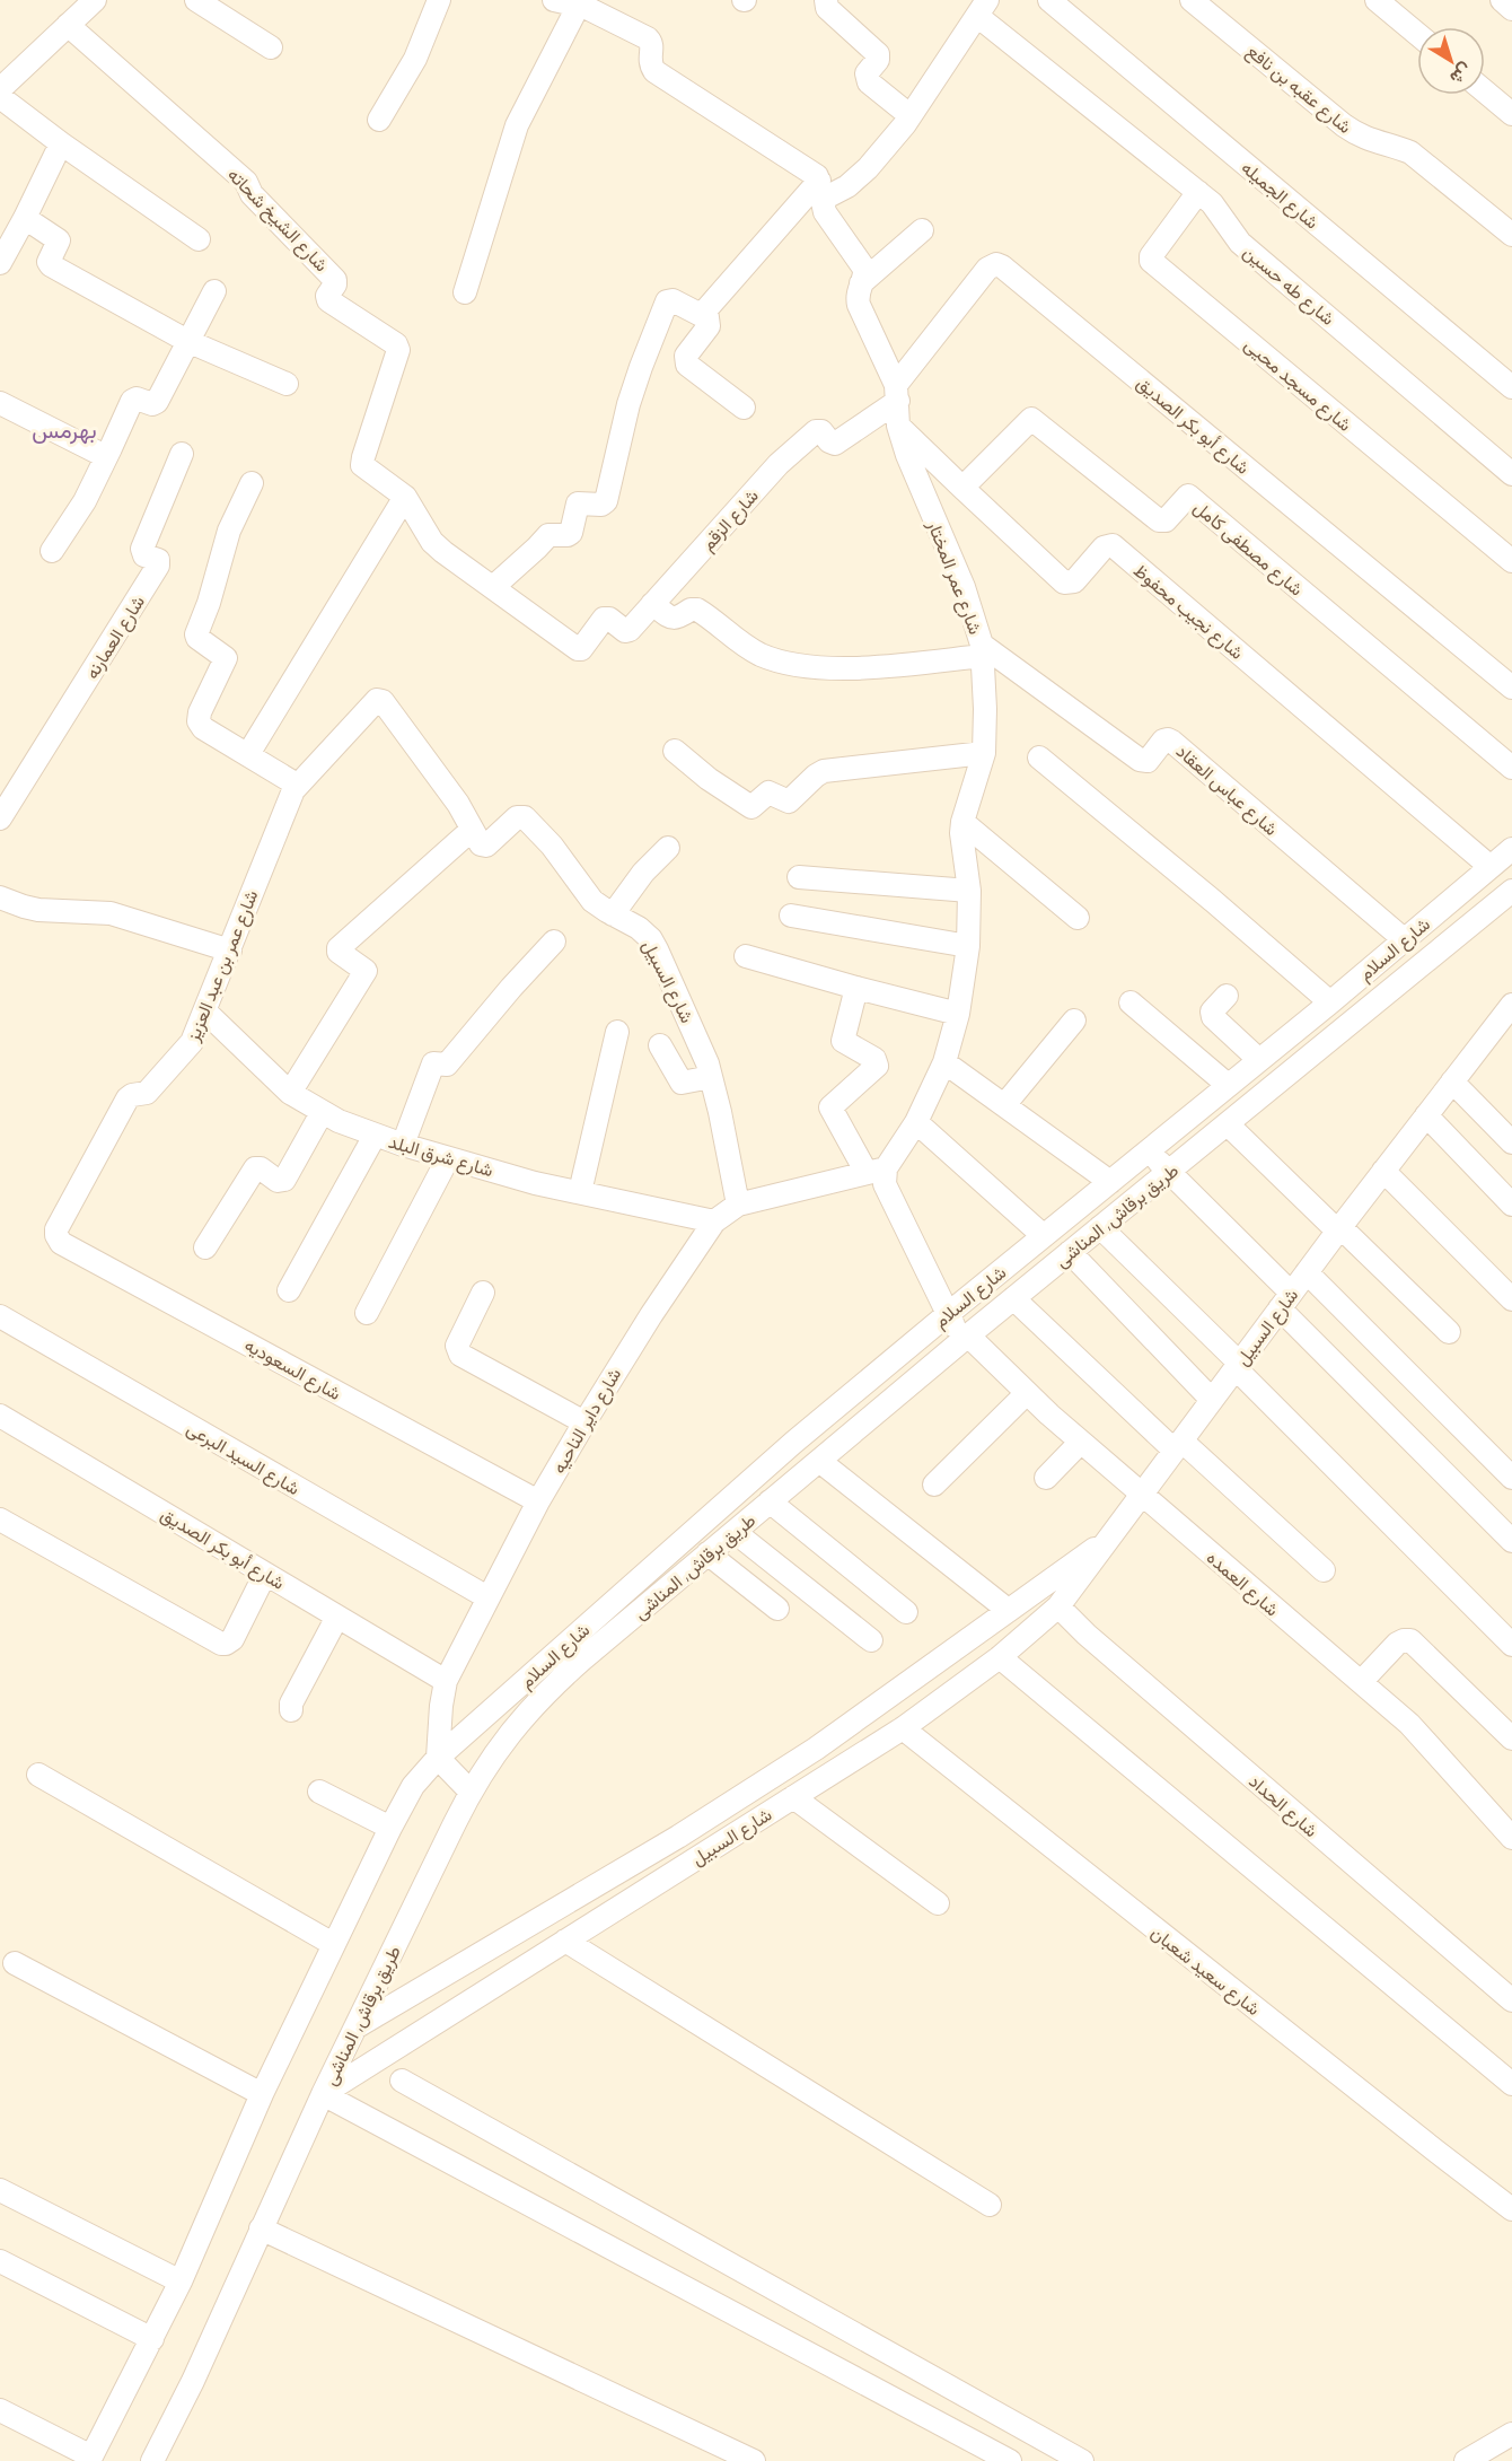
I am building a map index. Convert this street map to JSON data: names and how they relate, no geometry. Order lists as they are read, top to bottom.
{
  "streets": {
    "street": [
      "شارع عقبه بن نافع",
      "شارع الجميله",
      "شارع الشيخ شحاته",
      "شارع طه حسين",
      "شارع مسجد محيى",
      "شارع أبو بكر الصديق",
      "شارع الزقم",
      "شارع مصطفى كامل",
      "شارع عمر المختار",
      "شارع نجيب محفوظ",
      "شارع العمارنه",
      "شارع عباس العقاد",
      "شارع السلام",
      "شارع عمر بن عبد العزيز",
      "شارع السبيل",
      "شارع شرق البلد",
      "طريق برقاش, المناشى",
      "شارع السعوديه",
      "شارع داير الناحيه",
      "شارع السيد البرعى",
      "شارع العمده",
      "شارع الحداد",
      "شارع سعيد شعبان"
    ]
  },
  "crossings": [
    ["شارع طه حسين", "شارع مسجد محيى"],
    ["شارع أبو بكر الصديق", "شارع الزقم"],
    ["شارع أبو بكر الصديق", "شارع عمر المختار"],
    ["شارع أبو بكر الصديق", "شارع داير الناحيه"],
    ["شارع الزقم", "شارع عمر المختار"],
    ["شارع مصطفى كامل", "شارع نجيب محفوظ"],
    ["شارع عمر المختار", "شارع نجيب محفوظ"],
    ["شارع عمر المختار", "شارع عباس العقاد"],
    ["شارع عمر المختار", "شارع داير الناحيه"],
    ["شارع نجيب محفوظ", "شارع السلام"],
    ["شارع عباس العقاد", "شارع السلام"],
    ["شارع السلام", "شارع داير الناحيه"],
    ["شارع عمر بن عبد العزيز", "شارع السبيل"],
    ["شارع عمر بن عبد العزيز", "شارع شرق البلد"],
    ["شارع عمر بن عبد العزيز", "شارع السعوديه"],
    ["شارع السبيل", "طريق برقاش, المناشى"],
    ["شارع السبيل", "شارع داير الناحيه"],
    ["شارع السبيل", "شارع العمده"],
    ["شارع السبيل", "شارع الحداد"],
    ["شارع السبيل", "شارع سعيد شعبان"],
    ["شارع شرق البلد", "شارع داير الناحيه"],
    ["طريق برقاش, المناشى", "شارع العمده"],
    ["شارع السعوديه", "شارع داير الناحيه"],
    ["شارع داير الناحيه", "شارع السيد البرعى"]
  ],
  "districts": ["بهرمس"],
  "north": "bottom right"
}
